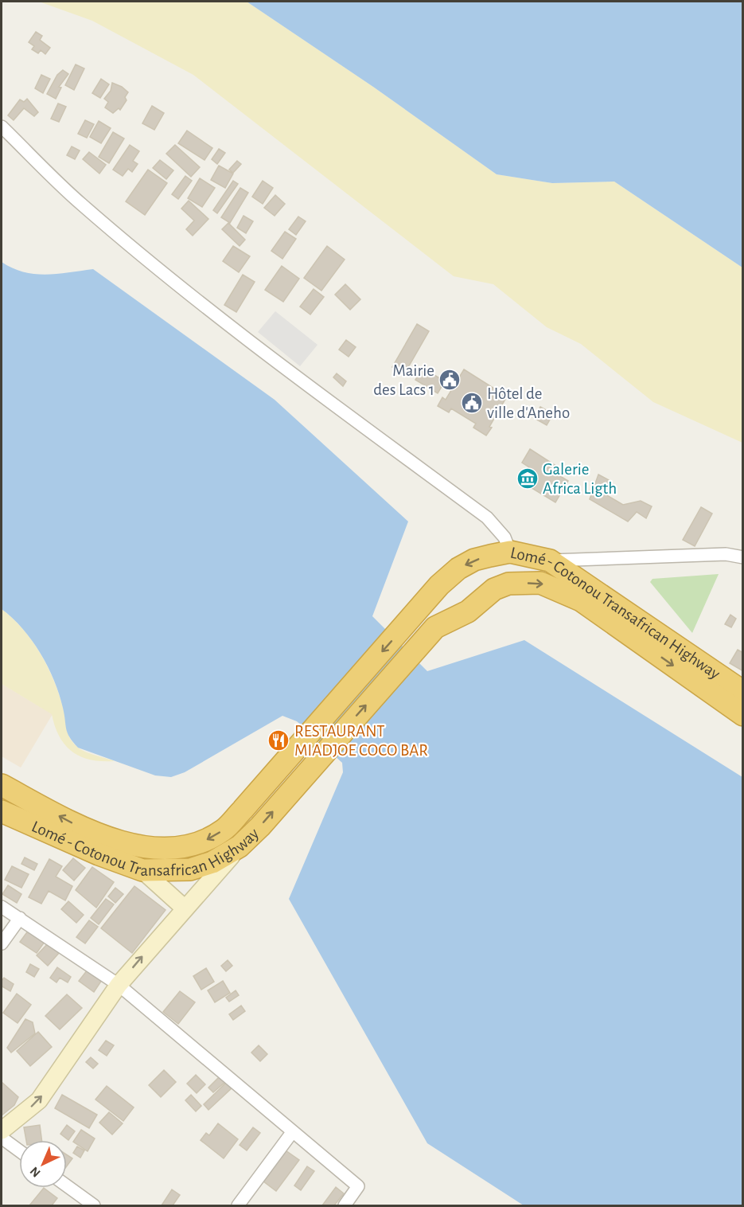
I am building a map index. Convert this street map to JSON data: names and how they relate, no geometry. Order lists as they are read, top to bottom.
{
  "streets": {
    "highway": ["Lomé - Cotonou Transafrican Highway"]
  },
  "places": {
    "public building": ["Mairie des Lacs 1", "Hôtel de ville d'Aneho"],
    "museum": ["Galerie Africa Ligth"],
    "restaurant": ["RESTAURANT MIADJOE COCO BAR"]
  },
  "north": "bottom left"
}
